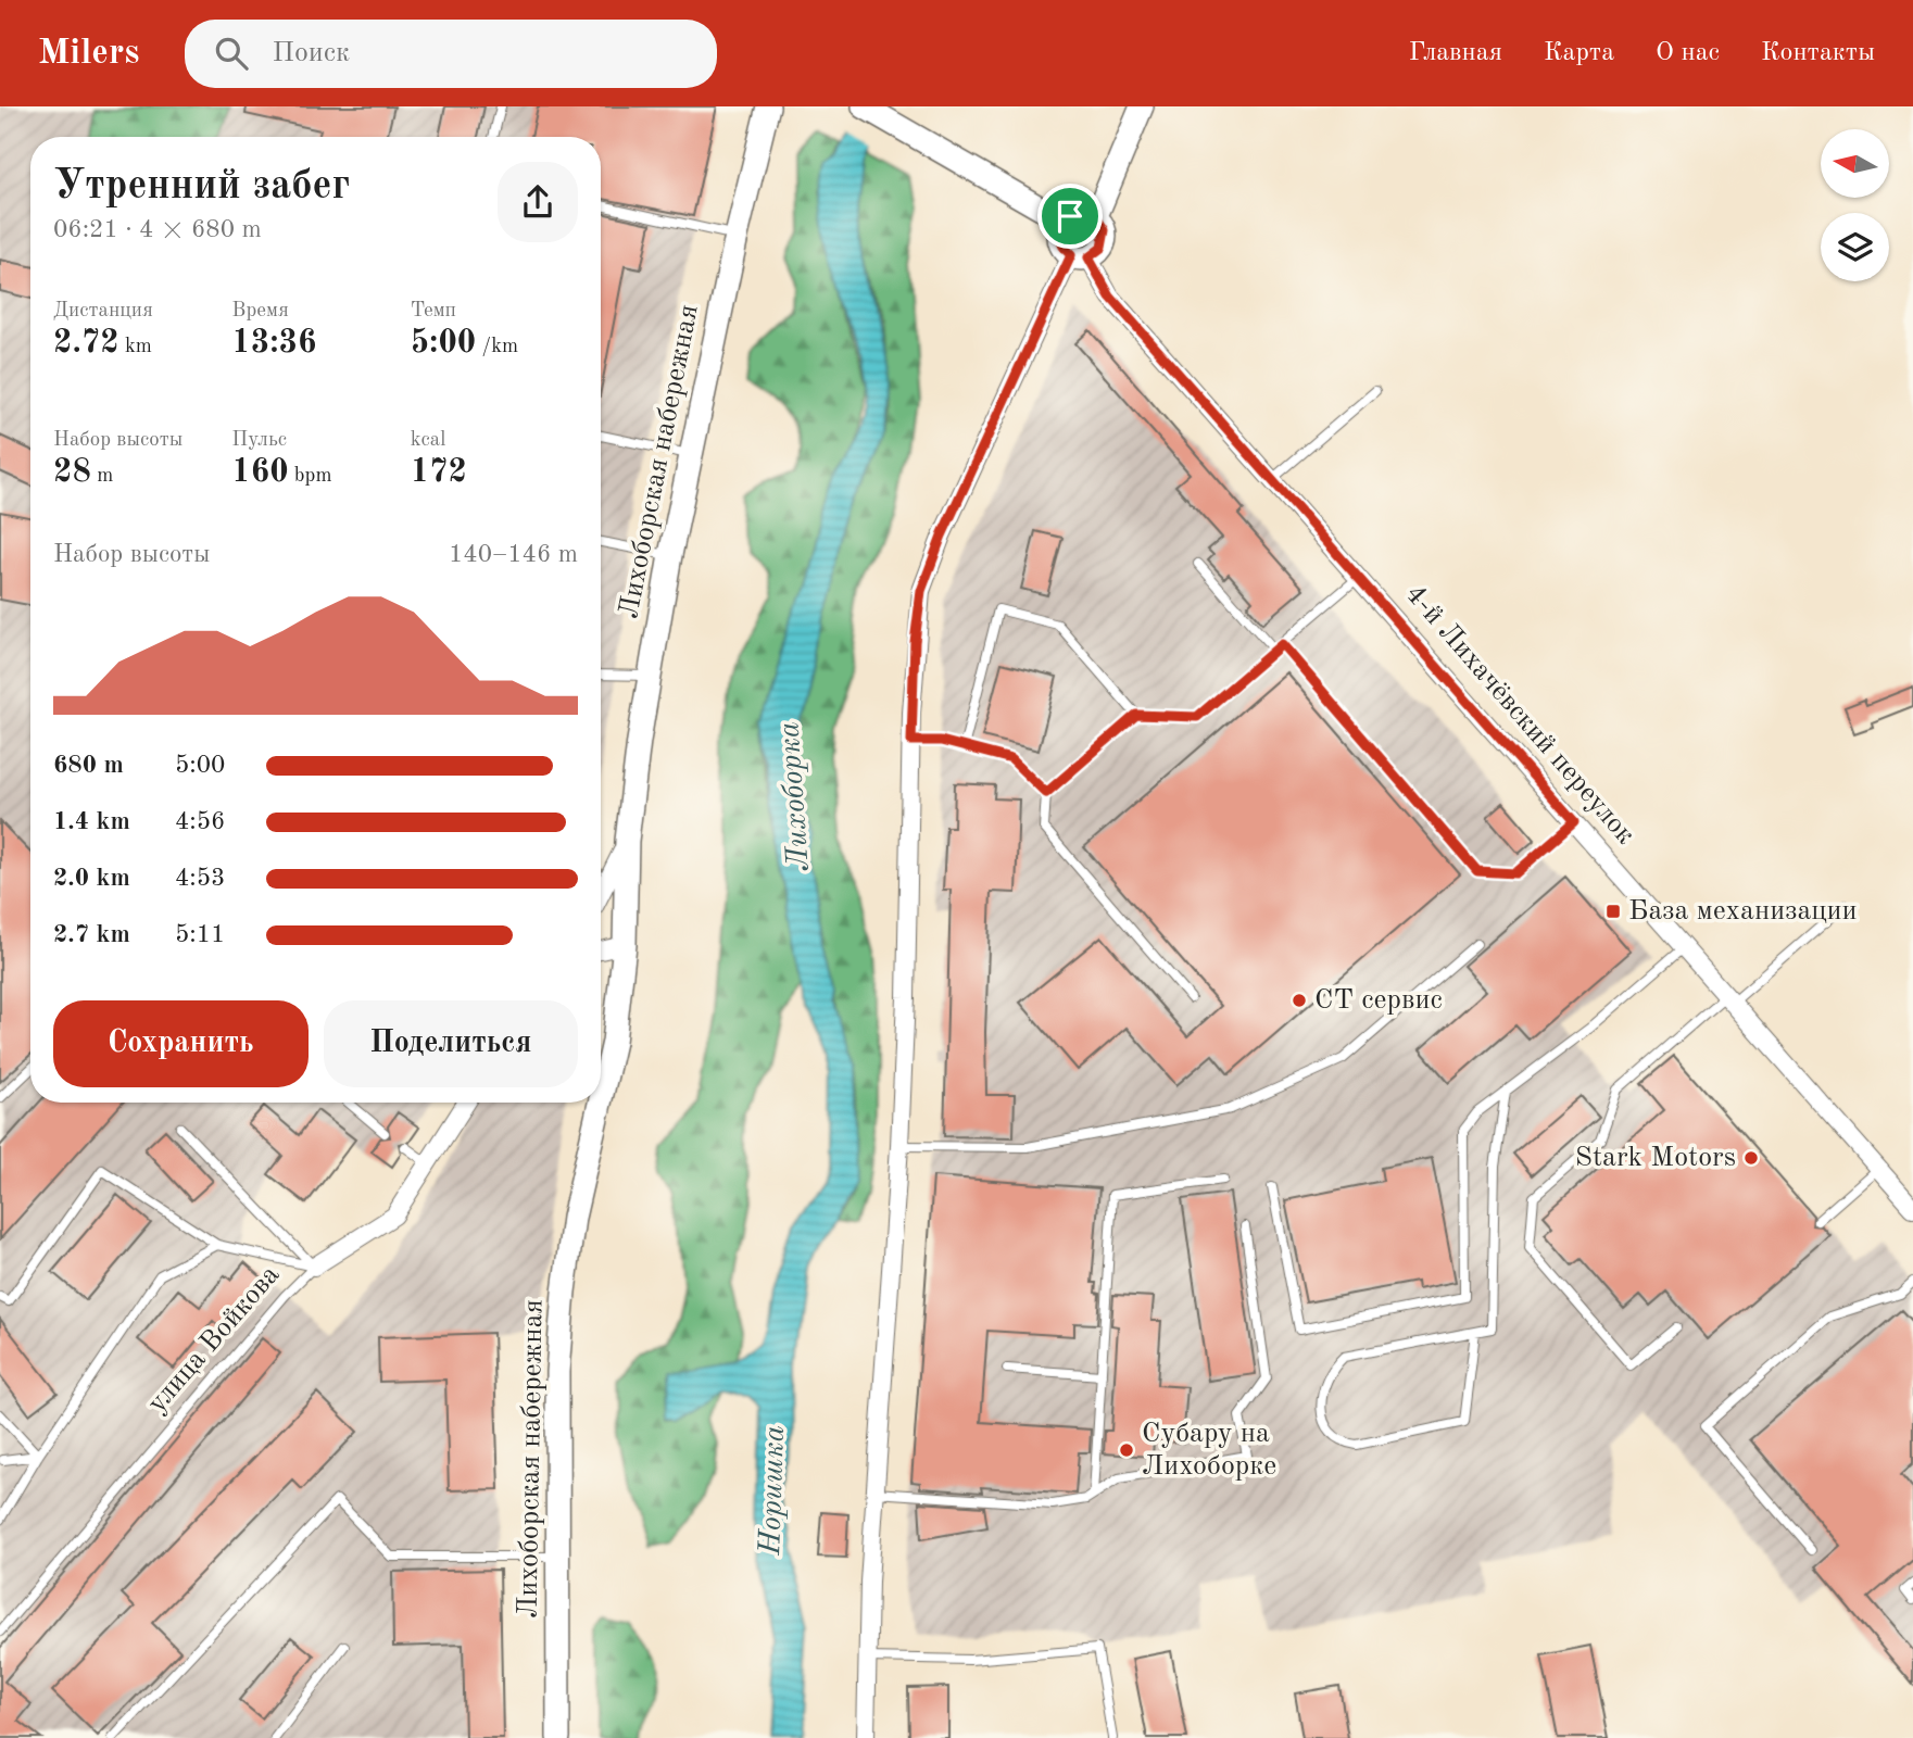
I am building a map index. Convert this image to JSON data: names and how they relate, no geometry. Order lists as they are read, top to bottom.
{
  "streets": {
    "street": ["Лихоборская набережная", "4-й Лихачёвский переулок", "улица Войкова"]
  },
  "water": ["Лихоборка", "Норишка"],
  "places": {
    "transit": ["База механизации"],
    "other": ["СТ сервис", "Stark Motors", "Субару на Лихоборке"]
  },
  "north": "left",
  "page": {
    "header": "Milers",
    "search": "Поиск",
    "nav": [
      "Главная",
      "Карта",
      "О нас",
      "Контакты"
    ],
    "heading": ["Утренний забег", "06:21 · 4 × 680 m"],
    "stats": [
      ["Дистанция", "2.72 km"],
      ["Время", "13:36"],
      ["Темп", "5:00 /km"],
      ["Набор высоты", "28 m"],
      ["Пульс", "160 bpm"],
      ["kcal", "172"]
    ],
    "chart": ["Набор высоты", "140–146 m"],
    "list": [
      {
        "name": "680 m",
        "note": "5:00"
      },
      {
        "name": "1.4 km",
        "note": "4:56"
      },
      {
        "name": "2.0 km",
        "note": "4:53"
      },
      {
        "name": "2.7 km",
        "note": "5:11"
      }
    ],
    "buttons": ["Сохранить", "Поделиться"]
  }
}
